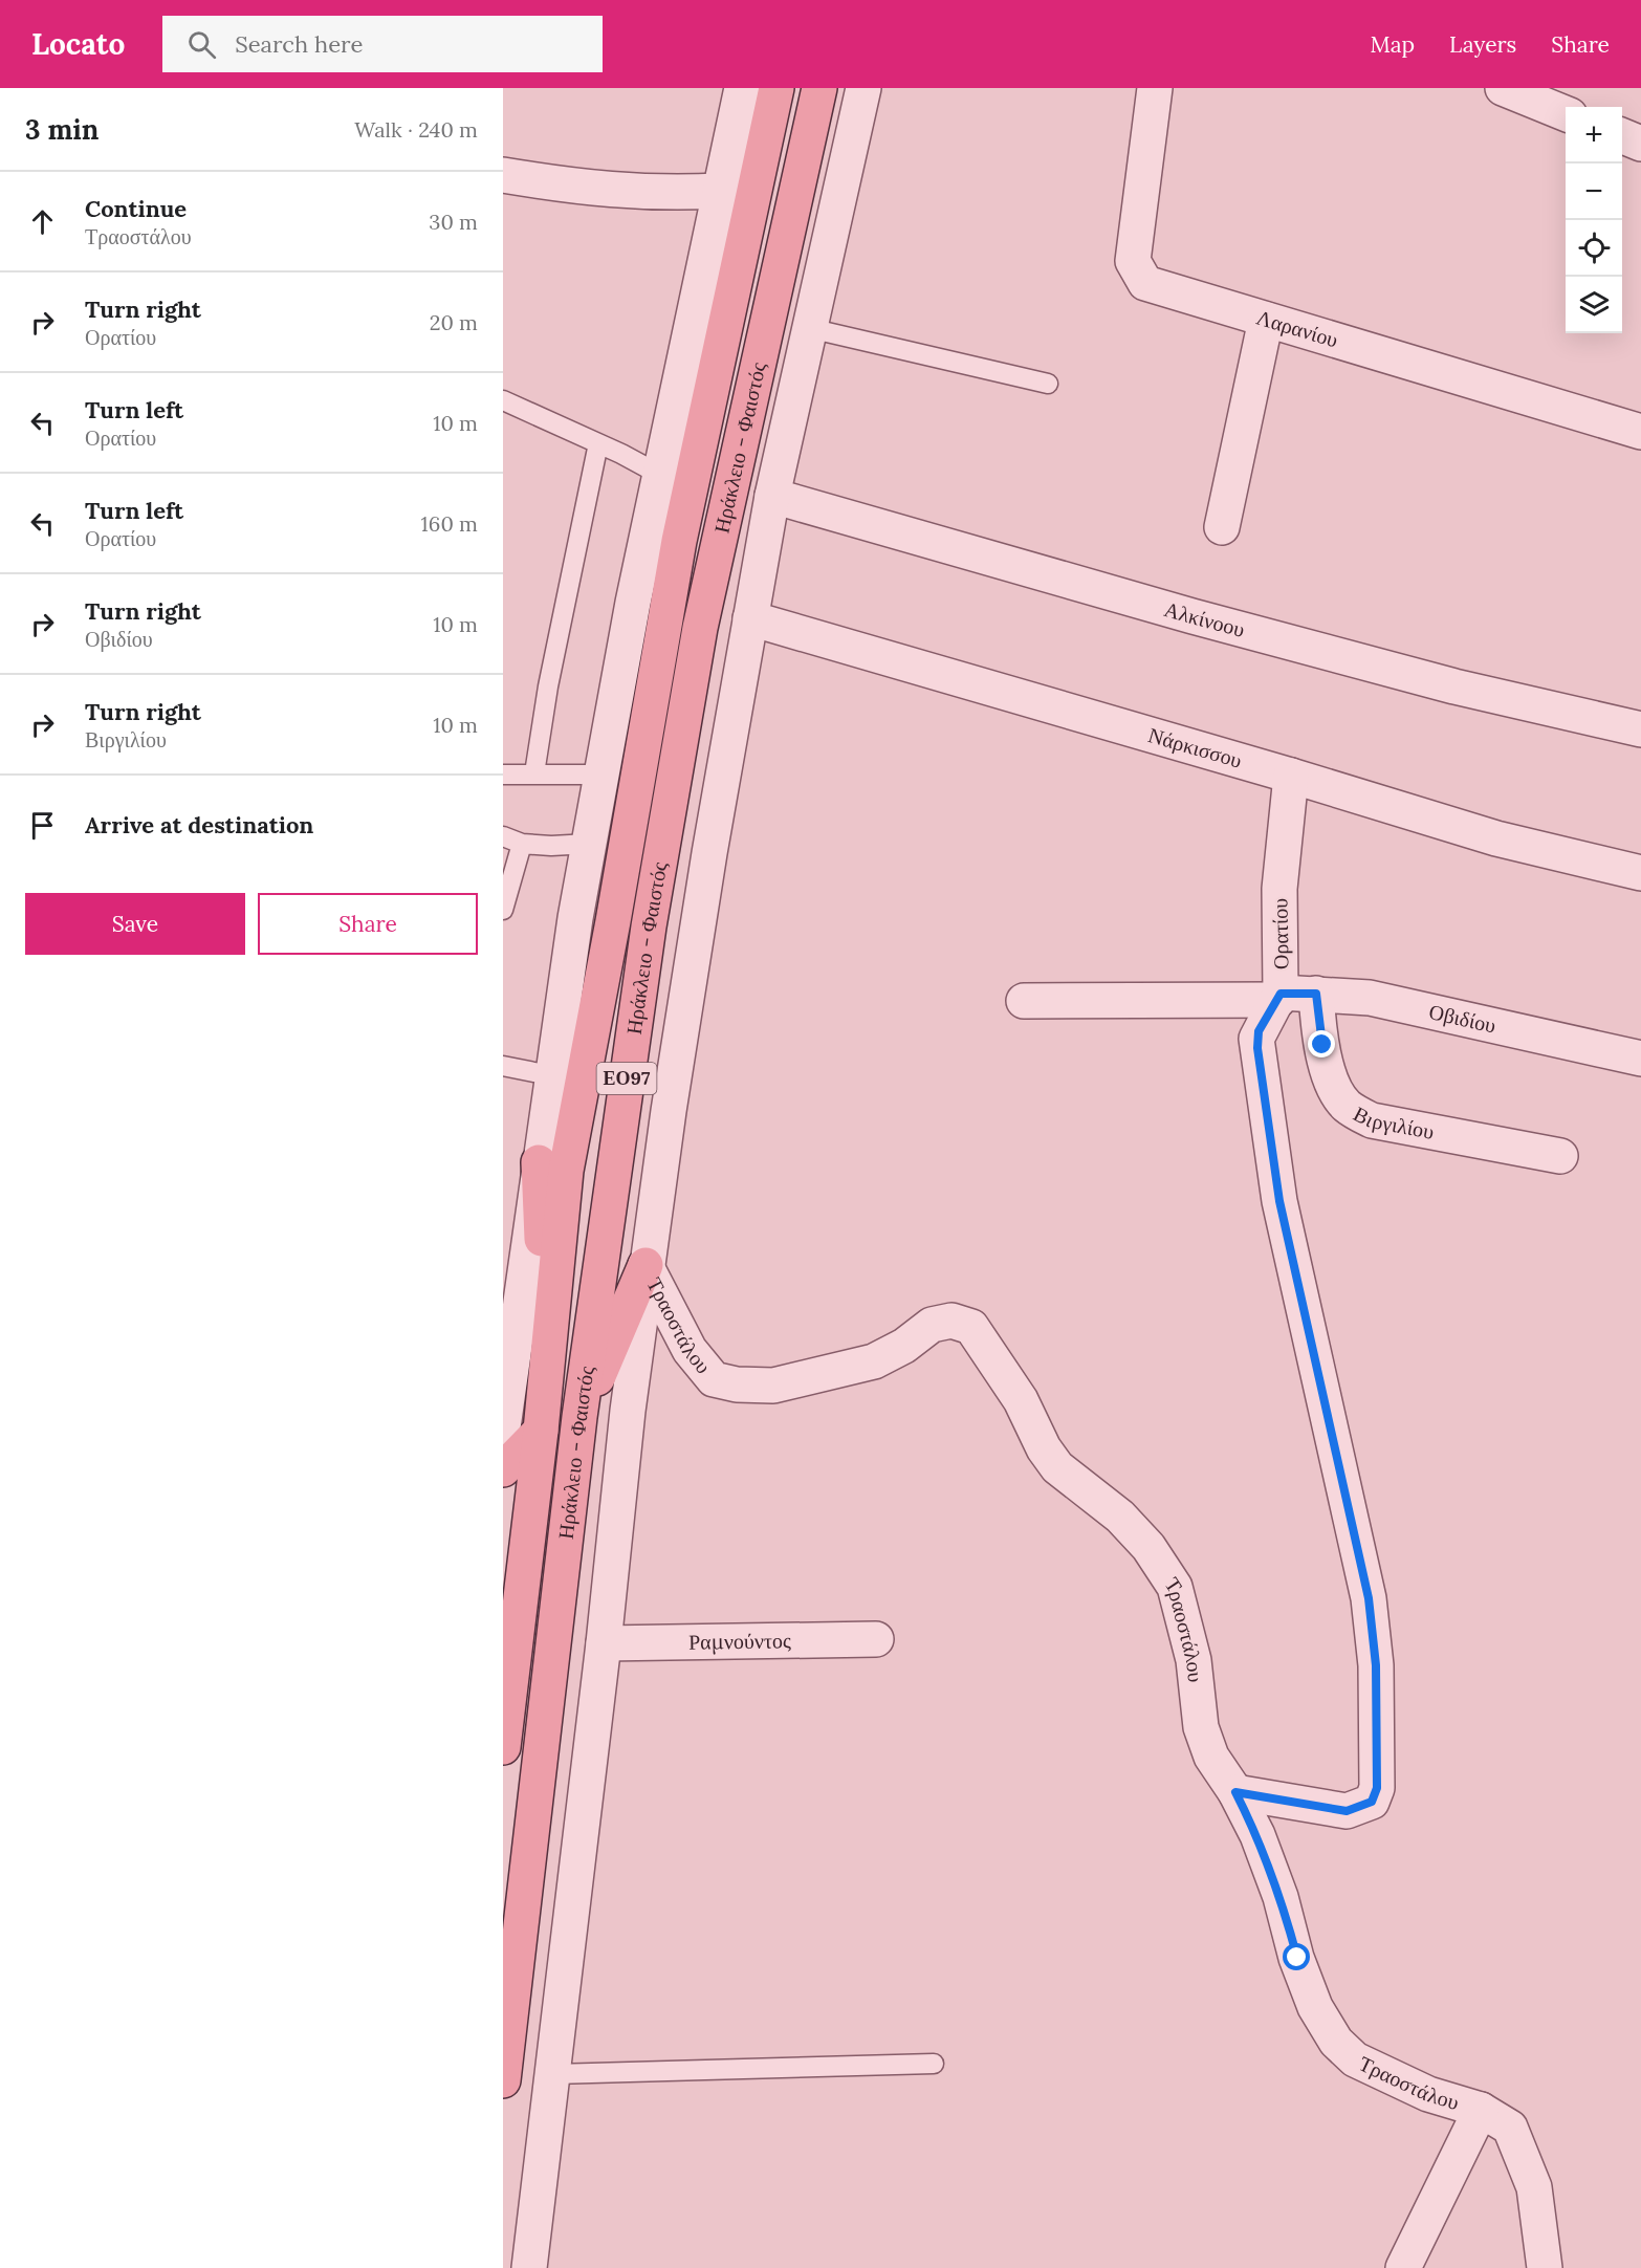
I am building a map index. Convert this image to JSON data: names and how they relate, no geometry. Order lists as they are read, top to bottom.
{
  "streets": {
    "main road": ["Ηράκλειο - Φαιστός", "ΕΟ97"],
    "street": [
      "Λαρανίου",
      "Αλκίνοου",
      "Νάρκισσου",
      "Ορατίου",
      "Οβιδίου",
      "Βιργιλίου",
      "Τραοστάλου",
      "Ραμνούντος"
    ]
  },
  "crossings": [
    ["Νάρκισσου", "Ορατίου"],
    ["Ορατίου", "Οβιδίου"],
    ["Ορατίου", "Τραοστάλου"],
    ["Οβιδίου", "Βιργιλίου"]
  ],
  "page": {
    "header": "Locato",
    "search": "Search here",
    "nav": ["Map", "Layers", "Share"],
    "heading": ["3 min", "Walk · 240 m"],
    "map_buttons": ["+", "−"],
    "list": [
      ["Continue", "Τραοστάλου", "30 m"],
      ["Turn right", "Ορατίου", "20 m"],
      ["Turn left", "Ορατίου", "10 m"],
      ["Turn left", "Ορατίου", "160 m"],
      ["Turn right", "Οβιδίου", "10 m"],
      ["Turn right", "Βιργιλίου", "10 m"],
      "Arrive at destination"
    ],
    "buttons": ["Save", "Share"]
  }
}
